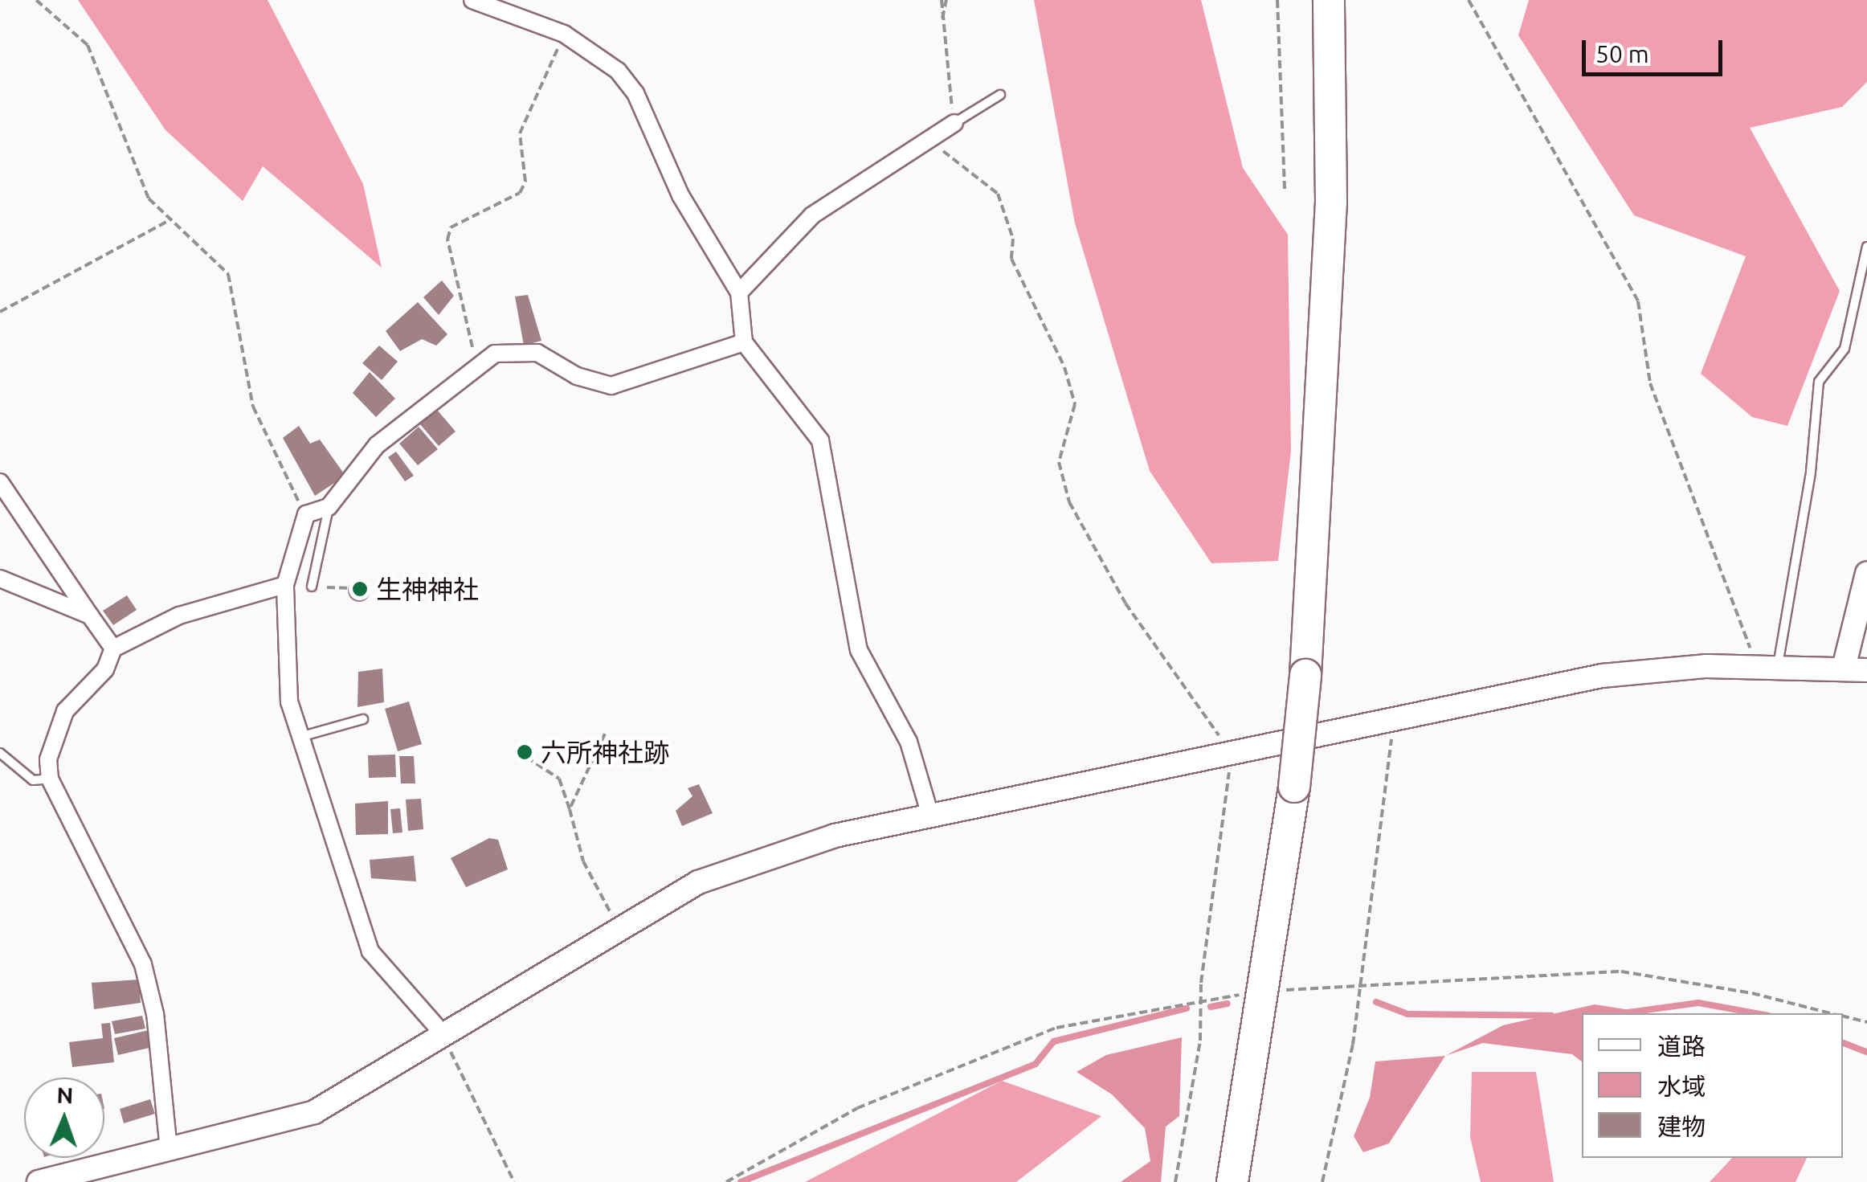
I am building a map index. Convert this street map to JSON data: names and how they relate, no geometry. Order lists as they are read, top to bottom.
{
  "places": ["生神神社", "六所神社跡"],
  "legend": ["道路", "水域", "建物"],
  "scale_bar": "50 m",
  "north": "top"
}
